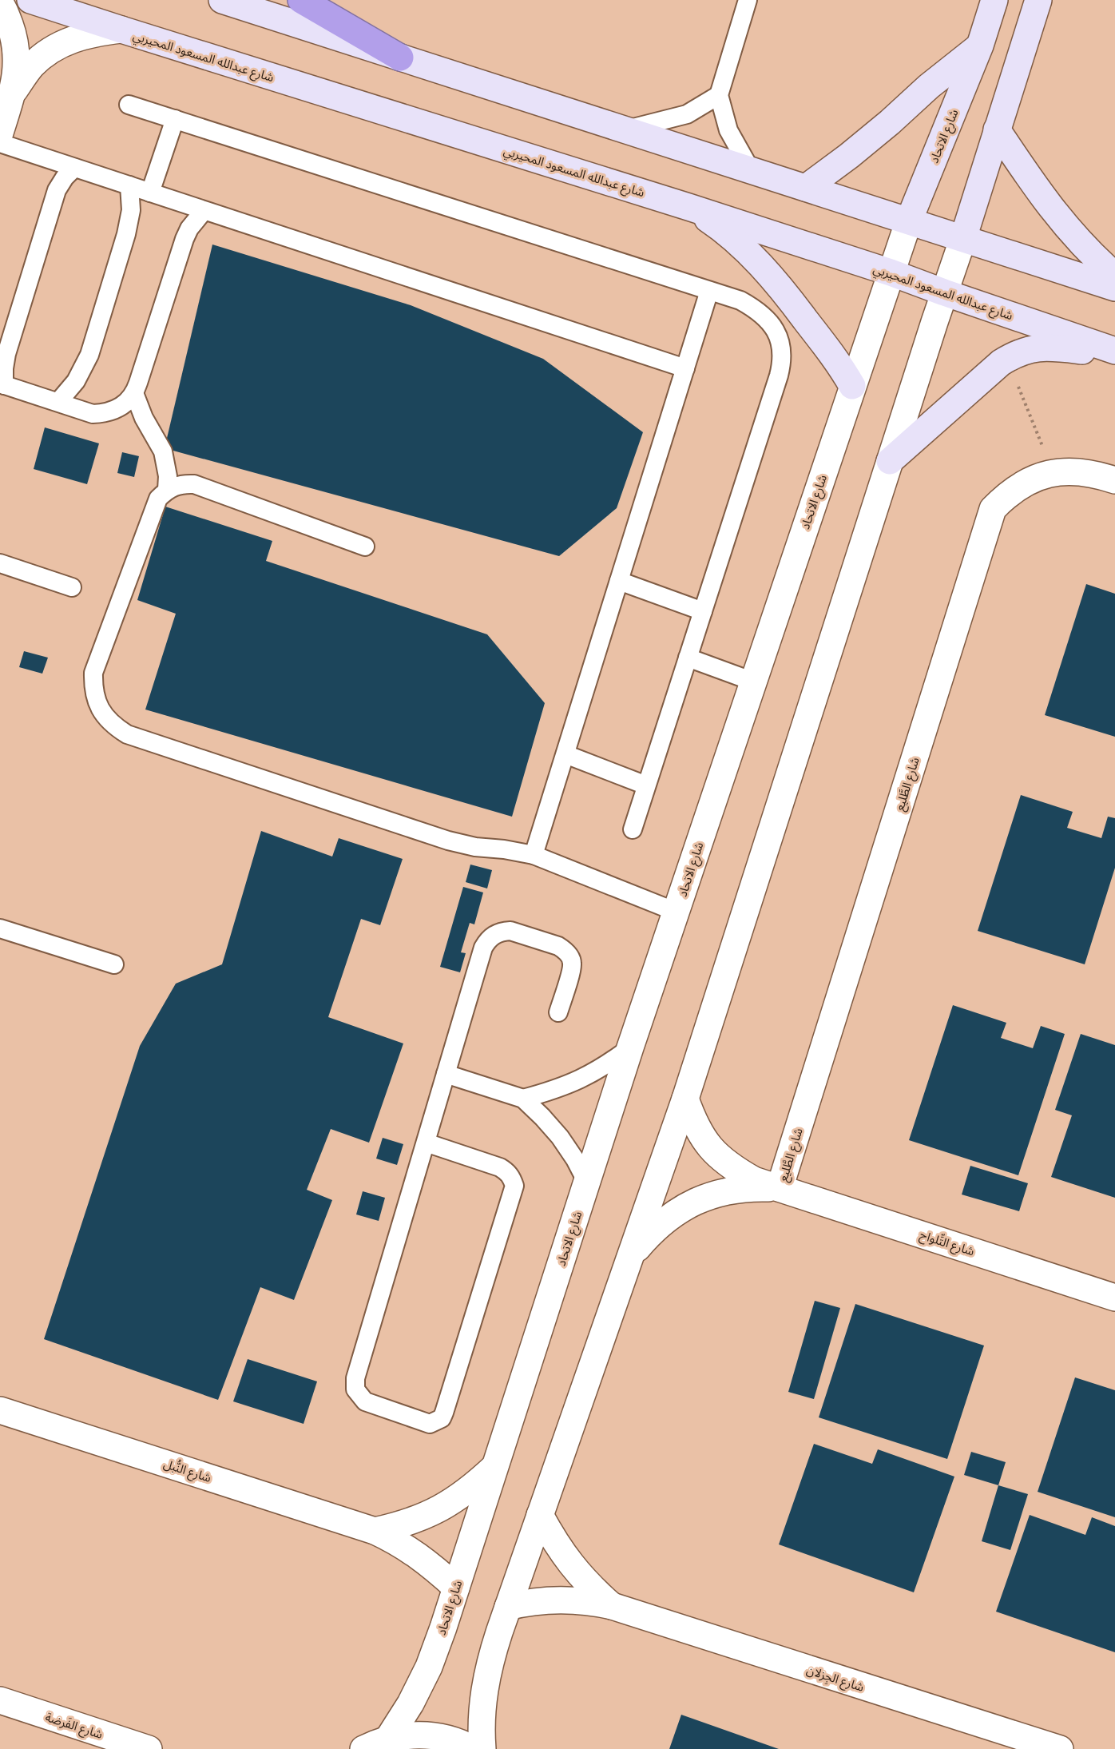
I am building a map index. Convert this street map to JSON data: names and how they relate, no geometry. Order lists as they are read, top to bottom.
{
  "streets": {
    "street": [
      "شارع عبدالله المسعود المحيربي",
      "شارع الاتحاد",
      "شارع الطَّليع",
      "شارع التِّلواح",
      "شارع النُّبل",
      "شارع الجِزلان",
      "شارع الفَرضة"
    ]
  },
  "crossings": [
    ["شارع عبدالله المسعود المحيربي", "شارع الاتحاد"],
    ["شارع الاتحاد", "شارع النُّبل"],
    ["شارع الطَّليع", "شارع التِّلواح"]
  ]
}
